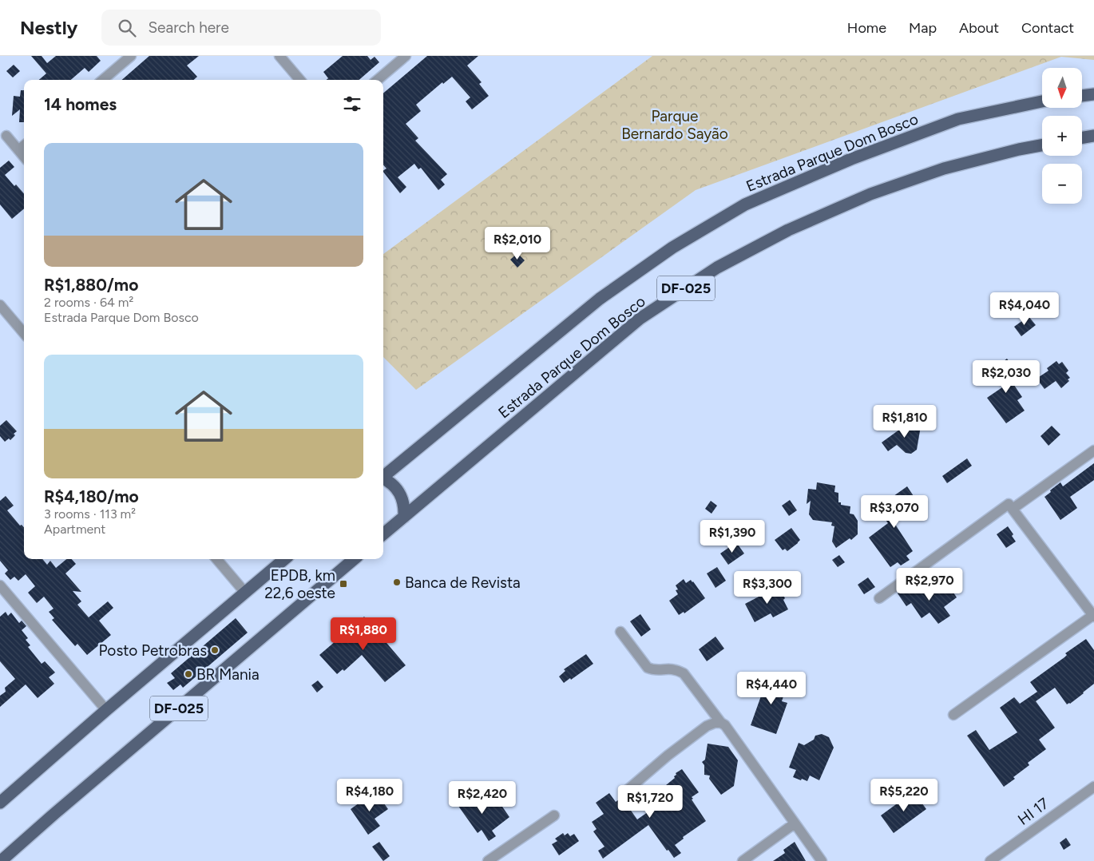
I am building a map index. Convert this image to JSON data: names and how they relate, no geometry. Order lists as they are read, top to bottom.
{
  "streets": {
    "main road": ["Estrada Parque Dom Bosco", "DF-025"],
    "street": ["HI 17"]
  },
  "parks": ["Parque Bernardo Sayão"],
  "places": {
    "other": ["Banca de Revista", "Posto Petrobras", "BR Mania"],
    "transit": ["EPDB, km 22,6 oeste"]
  },
  "north": "bottom",
  "page": {
    "header": "Nestly",
    "search": "Search here",
    "nav": [
      "Home",
      "Map",
      "About",
      "Contact"
    ],
    "map_buttons": ["+", "−"],
    "heading": "14 homes",
    "list": [
      {
        "name": "R$1,880/mo",
        "note": "2 rooms · 64 m² · Estrada Parque Dom Bosco"
      },
      {
        "name": "R$4,180/mo",
        "note": "3 rooms · 113 m² · Apartment"
      }
    ],
    "price": [
      "R$2,010",
      "R$4,040",
      "R$2,030",
      "R$1,810",
      "R$3,070",
      "R$1,390",
      "R$2,970",
      "R$3,300",
      "R$1,880",
      "R$4,440",
      "R$4,180",
      "R$5,220",
      "R$2,420",
      "R$1,720"
    ]
  }
}
